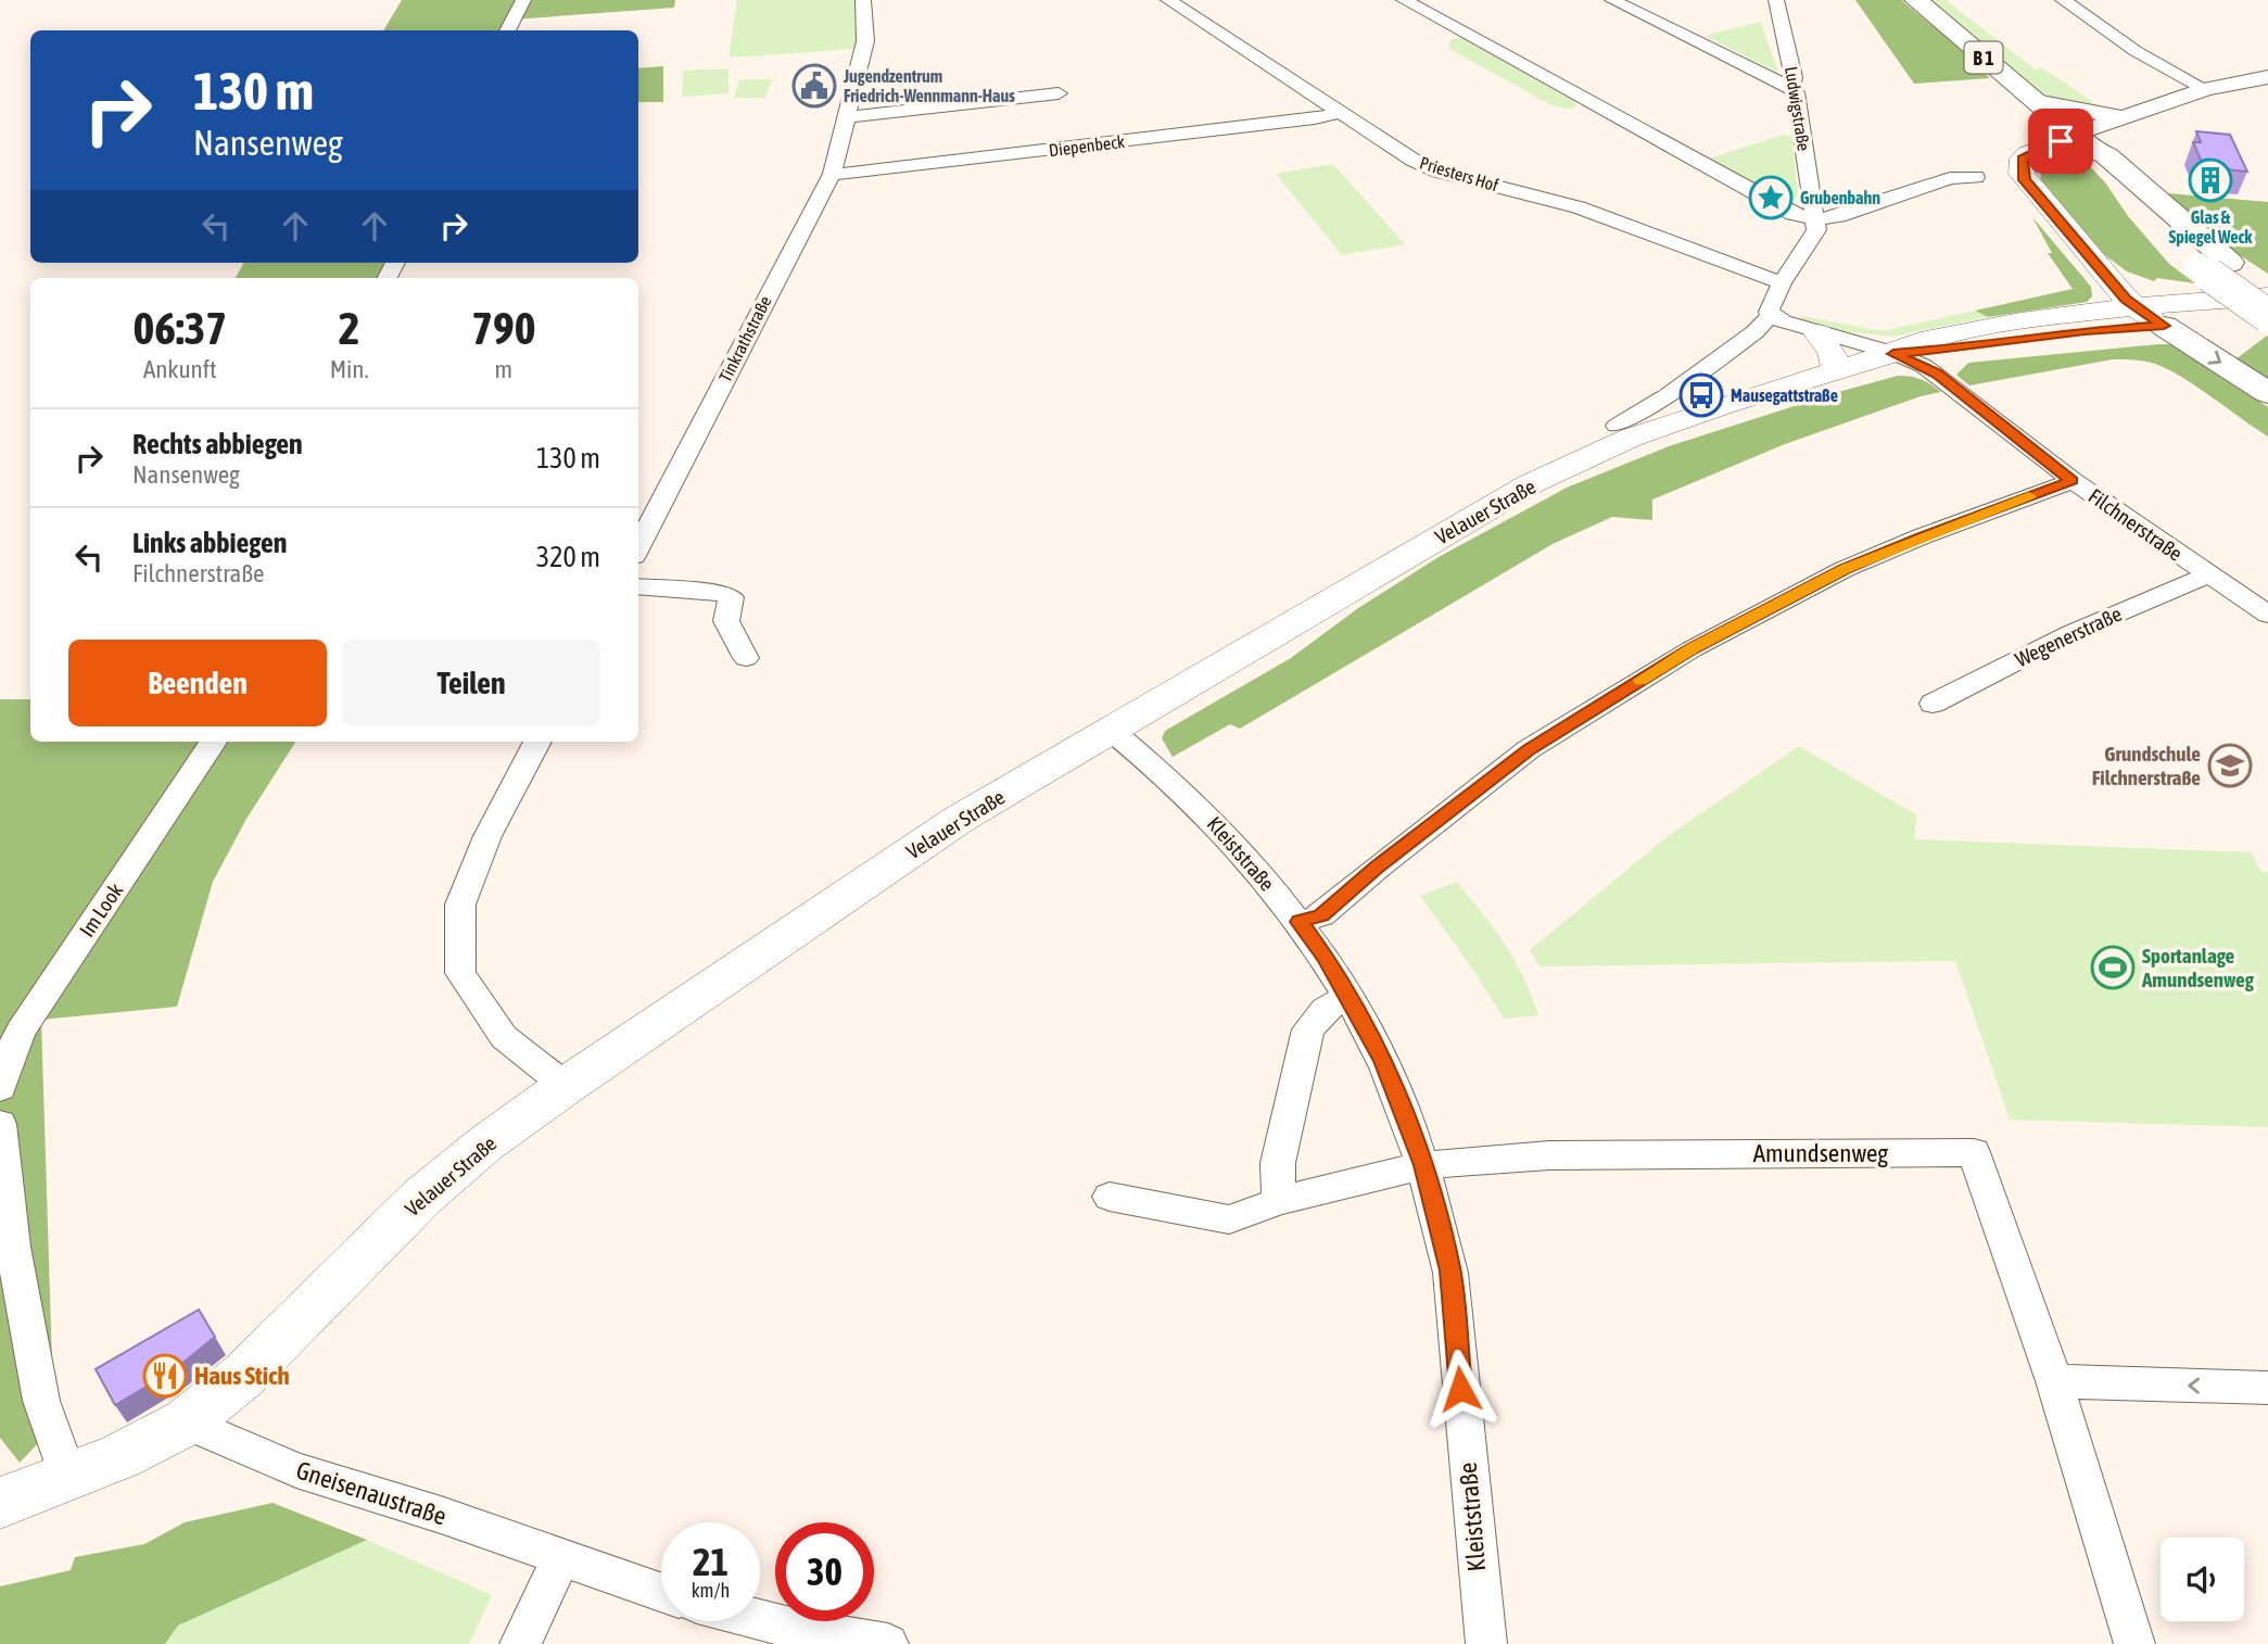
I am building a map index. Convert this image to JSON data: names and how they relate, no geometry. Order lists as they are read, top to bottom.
{
  "streets": {
    "main road": ["B 1", "Velauer Straße"],
    "street": [
      "Ludwigstraße",
      "Diepenbeck",
      "Priesters Hof",
      "Tinkrathstraße",
      "Filchnerstraße",
      "Wegenerstraße",
      "Kleiststraße",
      "Im Look",
      "Amundsenweg",
      "Gneisenaustraße"
    ]
  },
  "crossings": [
    ["Diepenbeck", "Priesters Hof"],
    ["Diepenbeck", "Tinkrathstraße"],
    ["Velauer Straße", "Filchnerstraße"],
    ["Velauer Straße", "Kleiststraße"],
    ["Velauer Straße", "Gneisenaustraße"],
    ["Filchnerstraße", "Wegenerstraße"],
    ["Kleiststraße", "Amundsenweg"]
  ],
  "places": {
    "public building": ["Jugendzentrum Friedrich-Wennmann-Haus"],
    "building": ["Glas & Spiegel Weck"],
    "place": ["Grubenbahn"],
    "bus stop": ["Mausegattstraße"],
    "school or university": ["Grundschule Filchnerstraße"],
    "sports": ["Sportanlage Amundsenweg"],
    "restaurant": ["Haus Stich"]
  },
  "page": {
    "turn": ["130 m", "Nansenweg"],
    "eta": [
      "06:37",
      "Ankunft",
      "2",
      "Min.",
      "790",
      "m"
    ],
    "list": [
      {
        "name": "Rechts abbiegen",
        "note": "Nansenweg",
        "value": "130 m"
      },
      {
        "name": "Links abbiegen",
        "note": "Filchnerstraße",
        "value": "320 m"
      }
    ],
    "buttons": ["Beenden", "Teilen"],
    "speed": "21 km/h",
    "limit": "30"
  }
}
